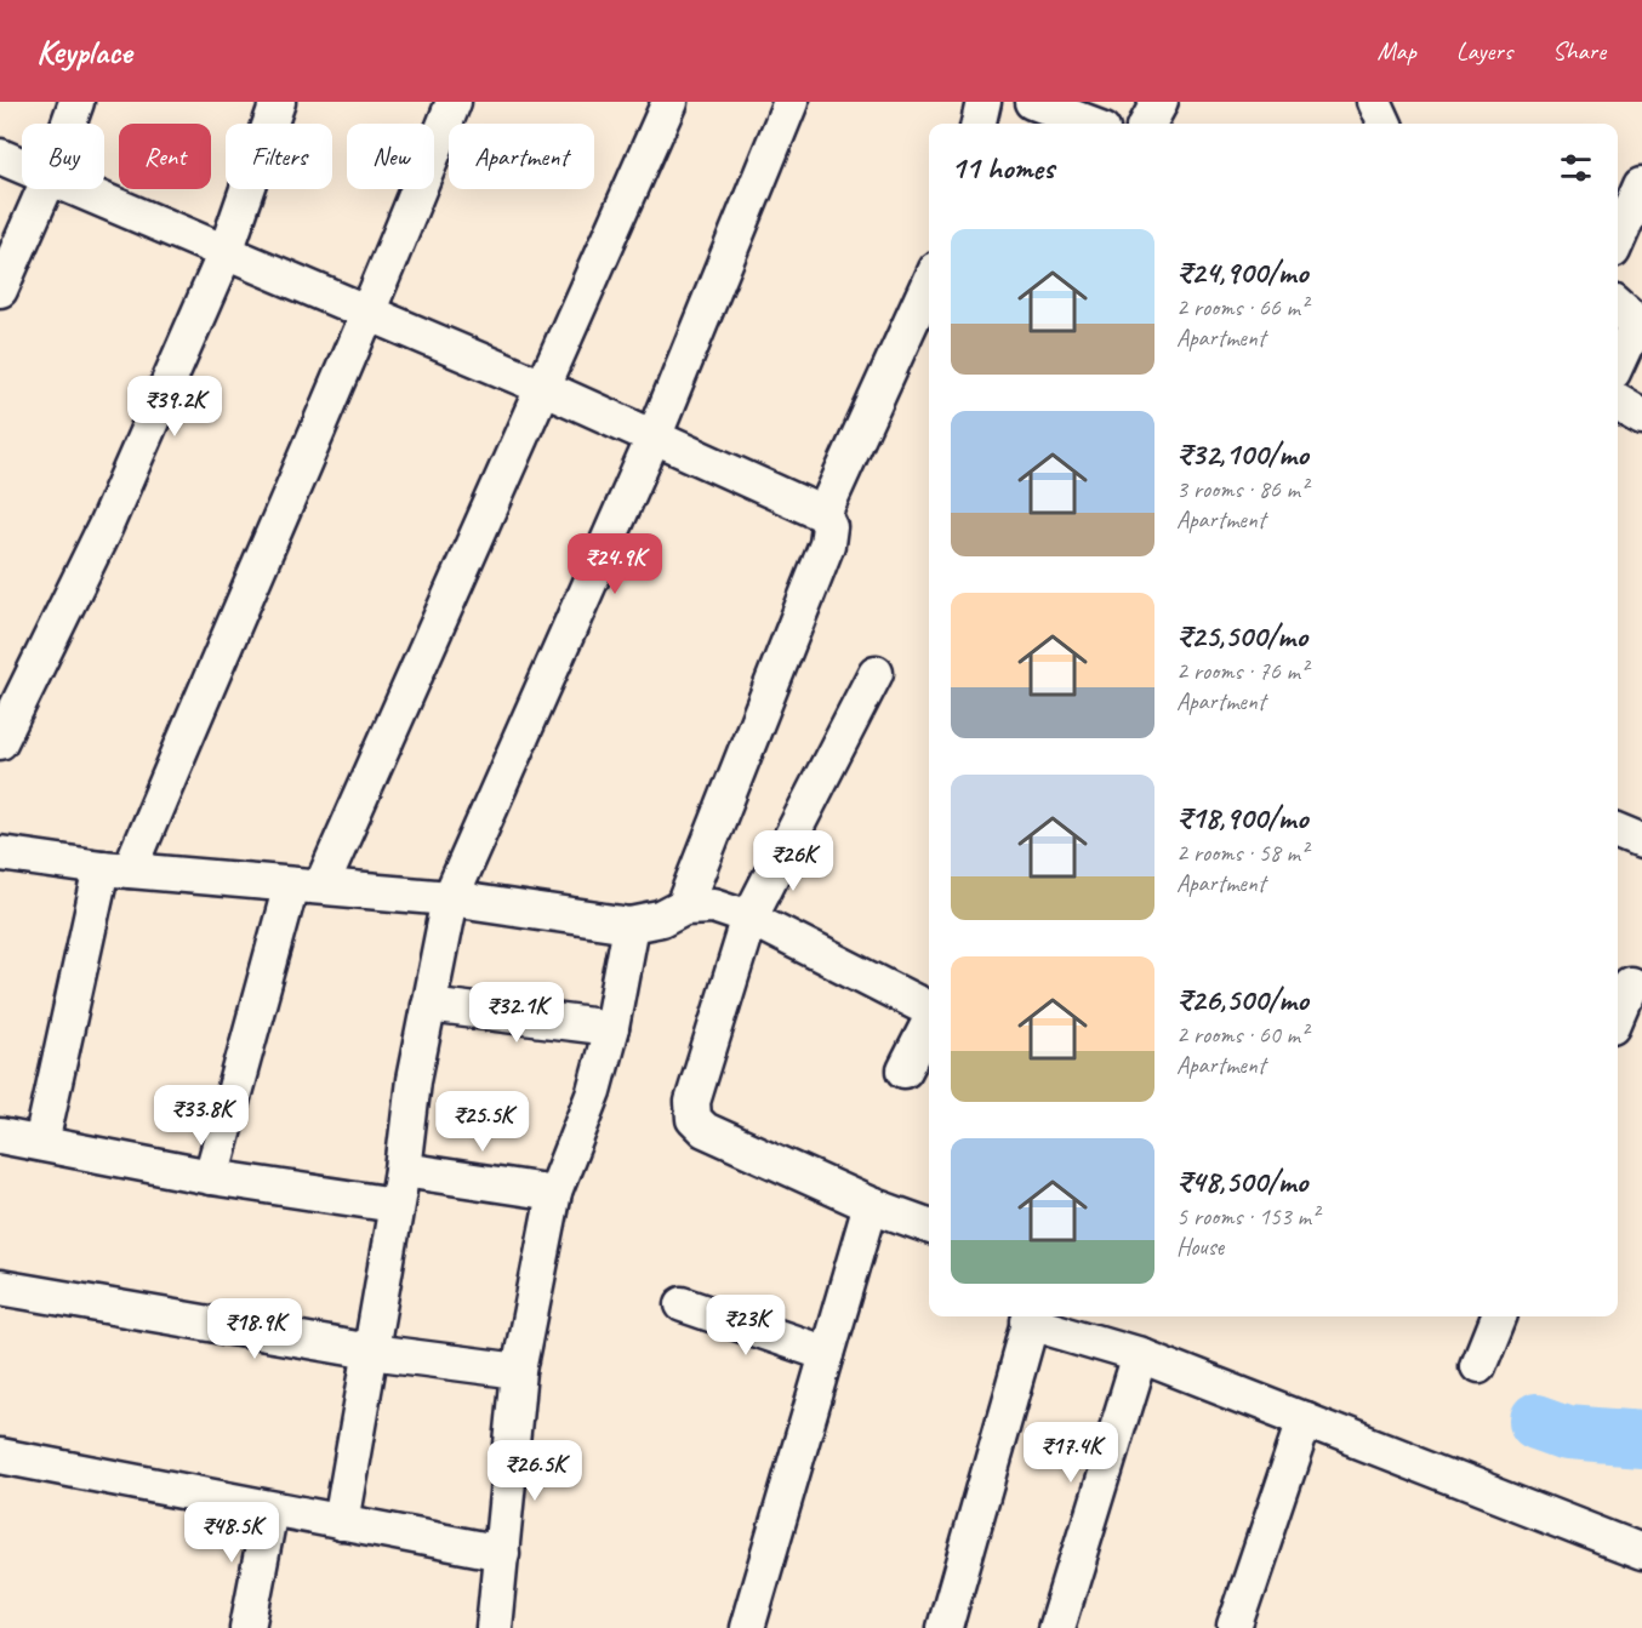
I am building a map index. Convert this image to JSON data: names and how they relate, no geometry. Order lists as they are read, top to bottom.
{
  "page": {
    "header": "Keyplace",
    "nav": ["Map", "Layers", "Share"],
    "chip": [
      "Buy",
      "Rent",
      "Filters",
      "New",
      "Apartment"
    ],
    "heading": "11 homes",
    "list": [
      {
        "name": "₹24,900/mo",
        "note": "2 rooms · 66 m² · Apartment"
      },
      {
        "name": "₹32,100/mo",
        "note": "3 rooms · 86 m² · Apartment"
      },
      {
        "name": "₹25,500/mo",
        "note": "2 rooms · 76 m² · Apartment"
      },
      {
        "name": "₹18,900/mo",
        "note": "2 rooms · 58 m² · Apartment"
      },
      {
        "name": "₹26,500/mo",
        "note": "2 rooms · 60 m² · Apartment"
      },
      {
        "name": "₹48,500/mo",
        "note": "5 rooms · 153 m² · House"
      }
    ],
    "price": [
      "₹39.2K",
      "₹24.9K",
      "₹26K",
      "₹32.1K",
      "₹33.8K",
      "₹25.5K",
      "₹23K",
      "₹18.9K",
      "₹17.4K",
      "₹26.5K",
      "₹48.5K"
    ]
  }
}
